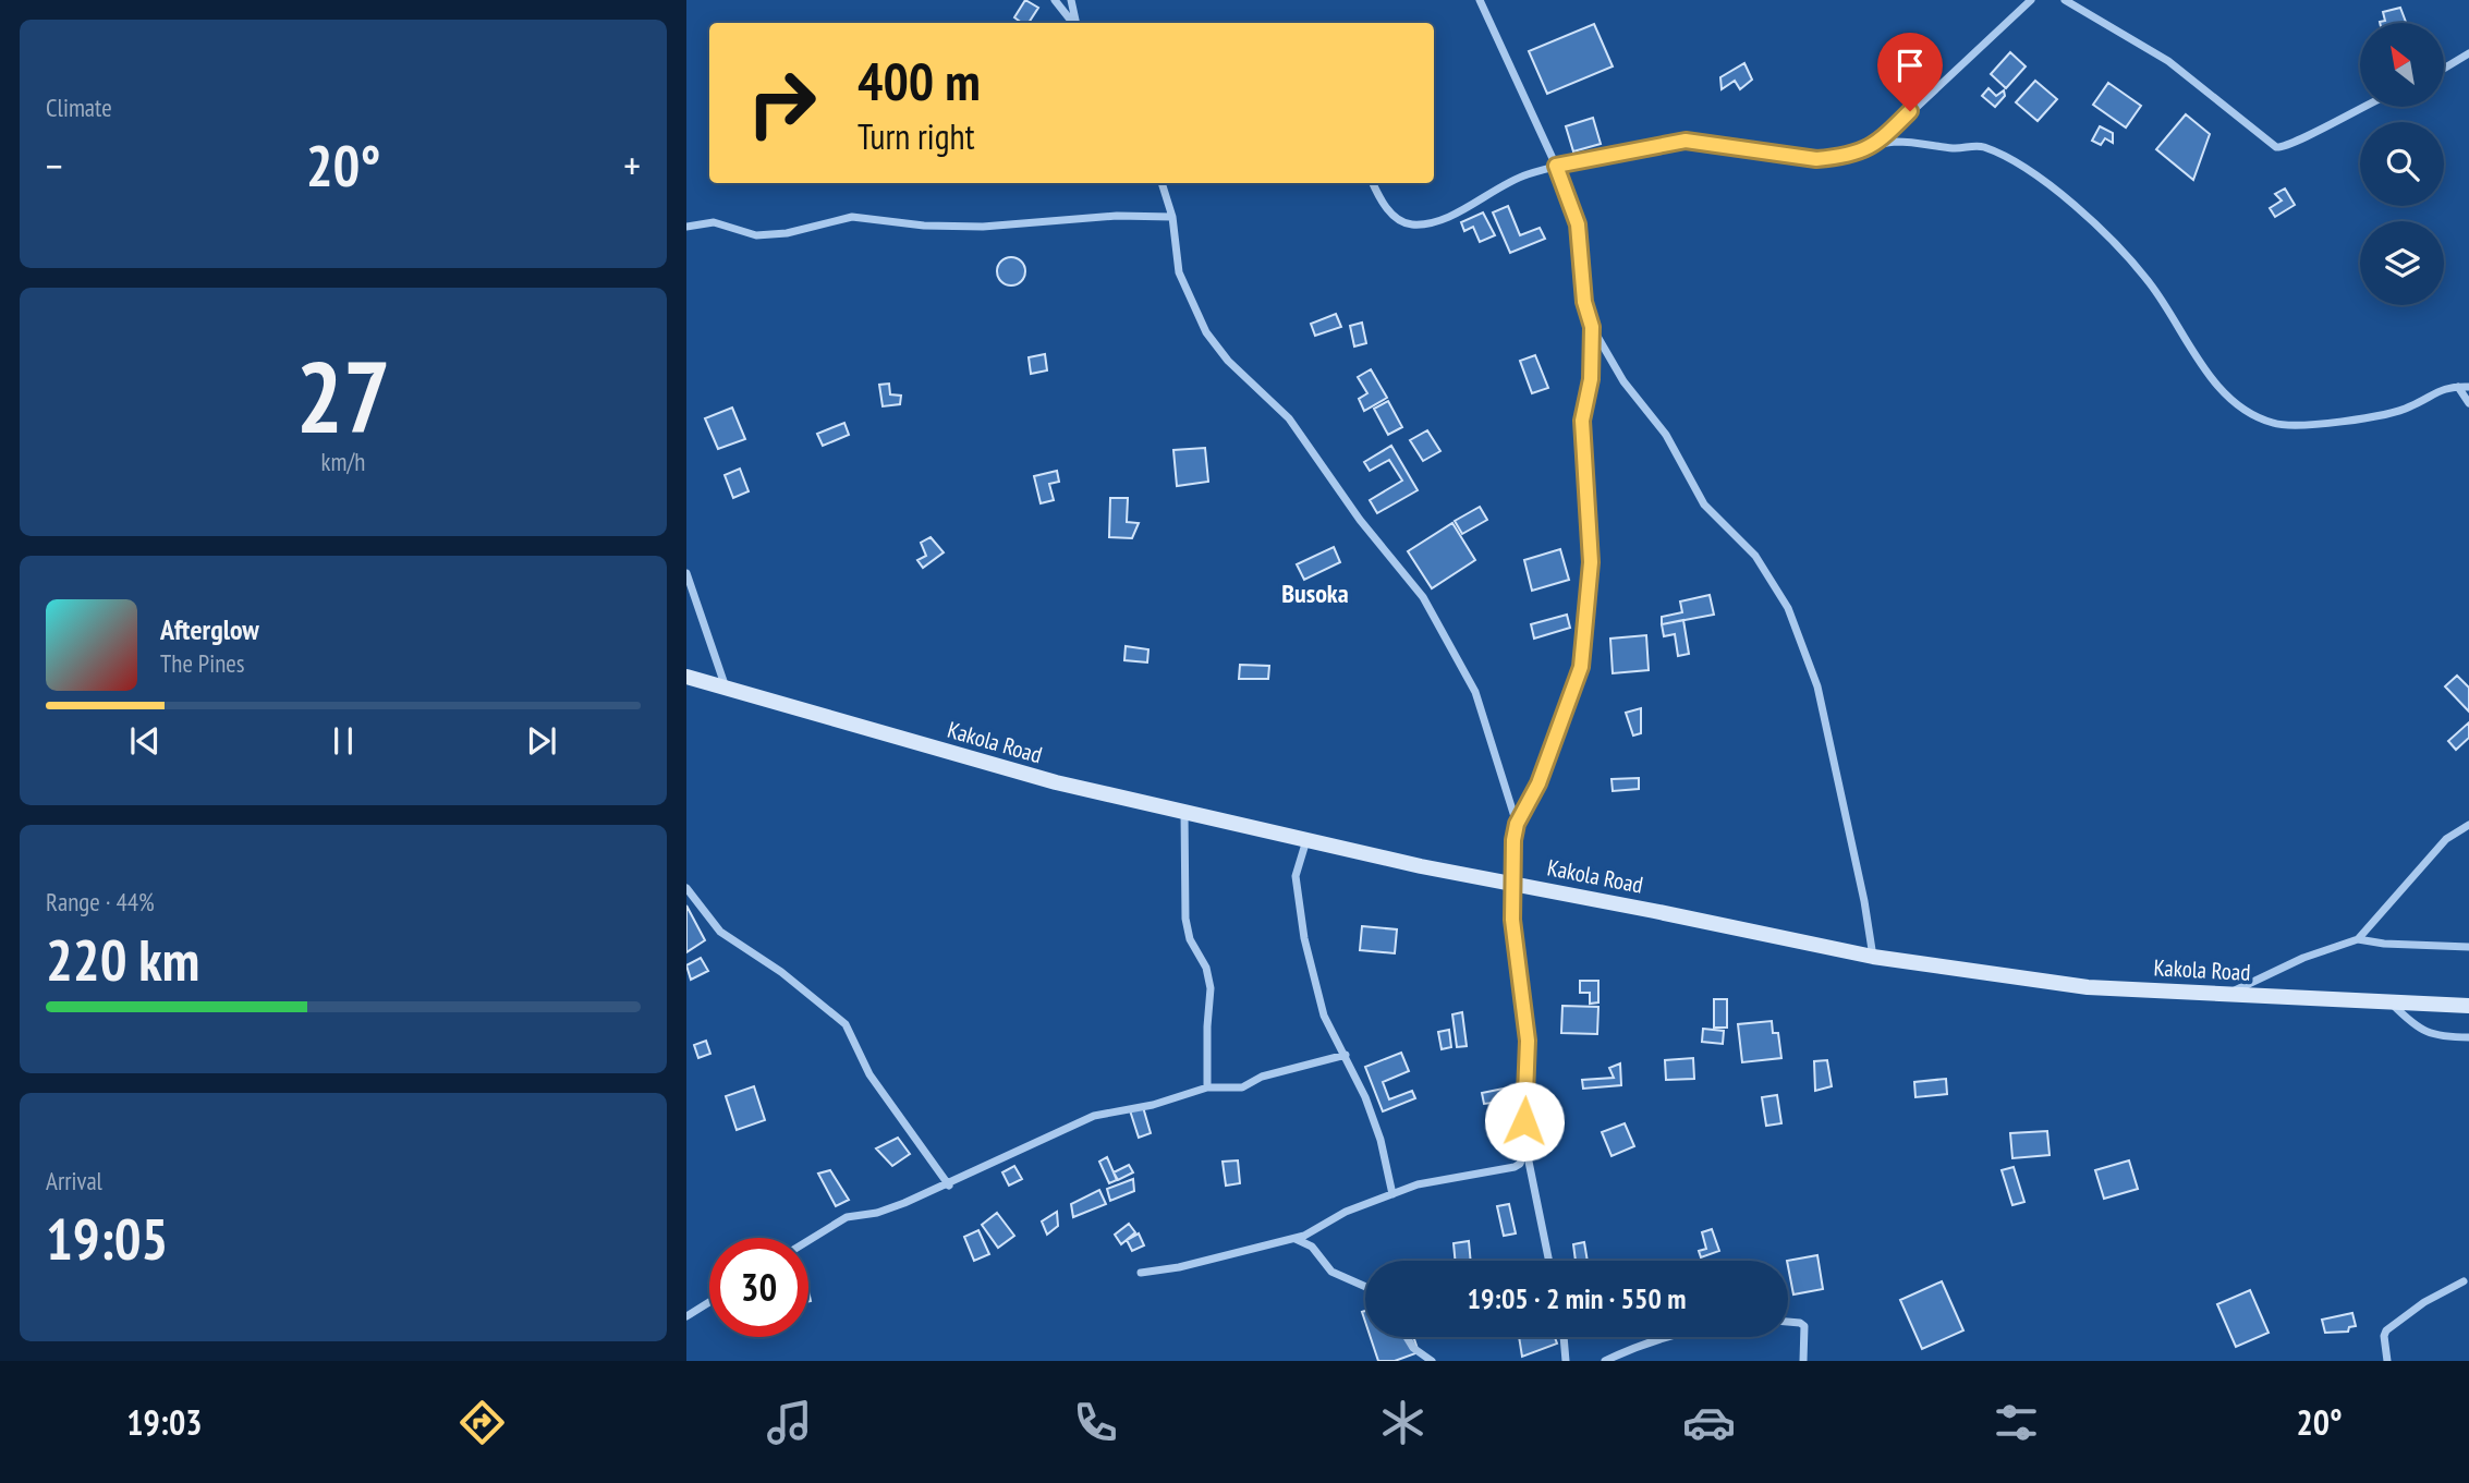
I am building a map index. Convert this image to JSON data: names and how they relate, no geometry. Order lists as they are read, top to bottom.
{
  "streets": {
    "main road": ["Kakola Road"]
  },
  "districts": ["Busoka"],
  "north": "top left",
  "page": {
    "tile": [
      "Climate",
      ["27", "km/h"],
      ["Range · 44%", "220 km"],
      ["Arrival", "19:05"]
    ],
    "turn": ["400 m", "Turn right"],
    "heat": ["−", "20°", "+"],
    "song": ["Afterglow", "The Pines"],
    "limit": "30",
    "trip": "19:05 · 2 min · 550 m",
    "tabs": ["19:03", "20°"]
  }
}
